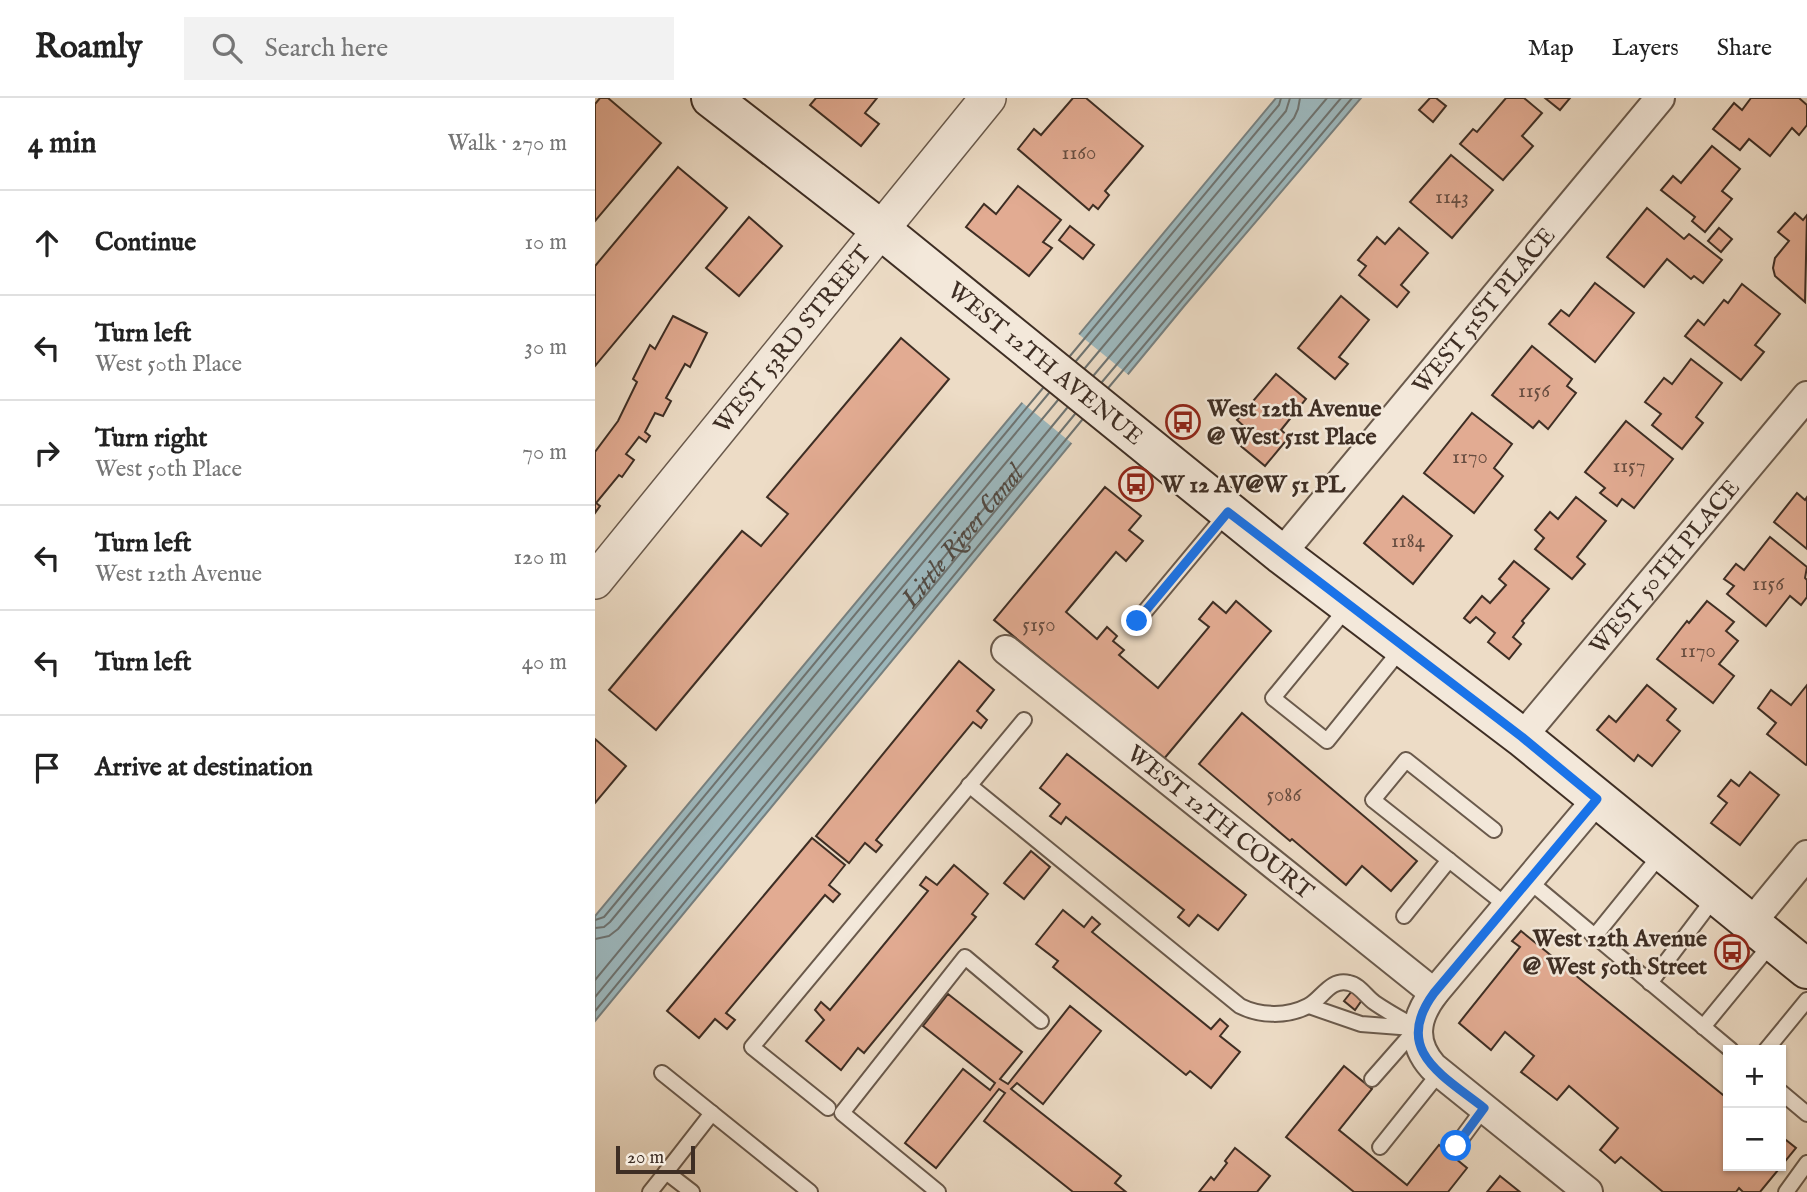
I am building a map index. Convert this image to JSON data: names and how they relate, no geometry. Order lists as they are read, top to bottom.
{
  "streets": {
    "main road": ["WEST 12TH AVENUE"],
    "street": [
      "WEST 51ST PLACE",
      "WEST 53RD STREET",
      "WEST 50TH PLACE",
      "WEST 12TH COURT"
    ]
  },
  "crossings": [
    ["WEST 51ST PLACE", "WEST 12TH AVENUE"],
    ["WEST 53RD STREET", "WEST 12TH AVENUE"],
    ["WEST 12TH AVENUE", "WEST 50TH PLACE"]
  ],
  "water": ["Little River Canal"],
  "places": {
    "bus stop": ["West 12th Avenue @ West 51st Place", "W 12 AV@W 51 PL", "West 12th Avenue @ West 50th Street"]
  },
  "house_numbers": [
    "1160",
    "1143",
    "1156",
    "1170",
    "1157",
    "1184",
    "1156",
    "5150",
    "1170",
    "5086"
  ],
  "scale_bar": "20 m",
  "page": {
    "header": "Roamly",
    "search": "Search here",
    "nav": ["Map", "Layers", "Share"],
    "heading": ["4 min", "Walk · 270 m"],
    "list": [
      ["Continue", "10 m"],
      ["Turn left", "West 50th Place", "30 m"],
      ["Turn right", "West 50th Place", "70 m"],
      ["Turn left", "West 12th Avenue", "120 m"],
      ["Turn left", "40 m"],
      "Arrive at destination"
    ],
    "map_buttons": ["+", "−"],
    "scale": "20 m"
  }
}
